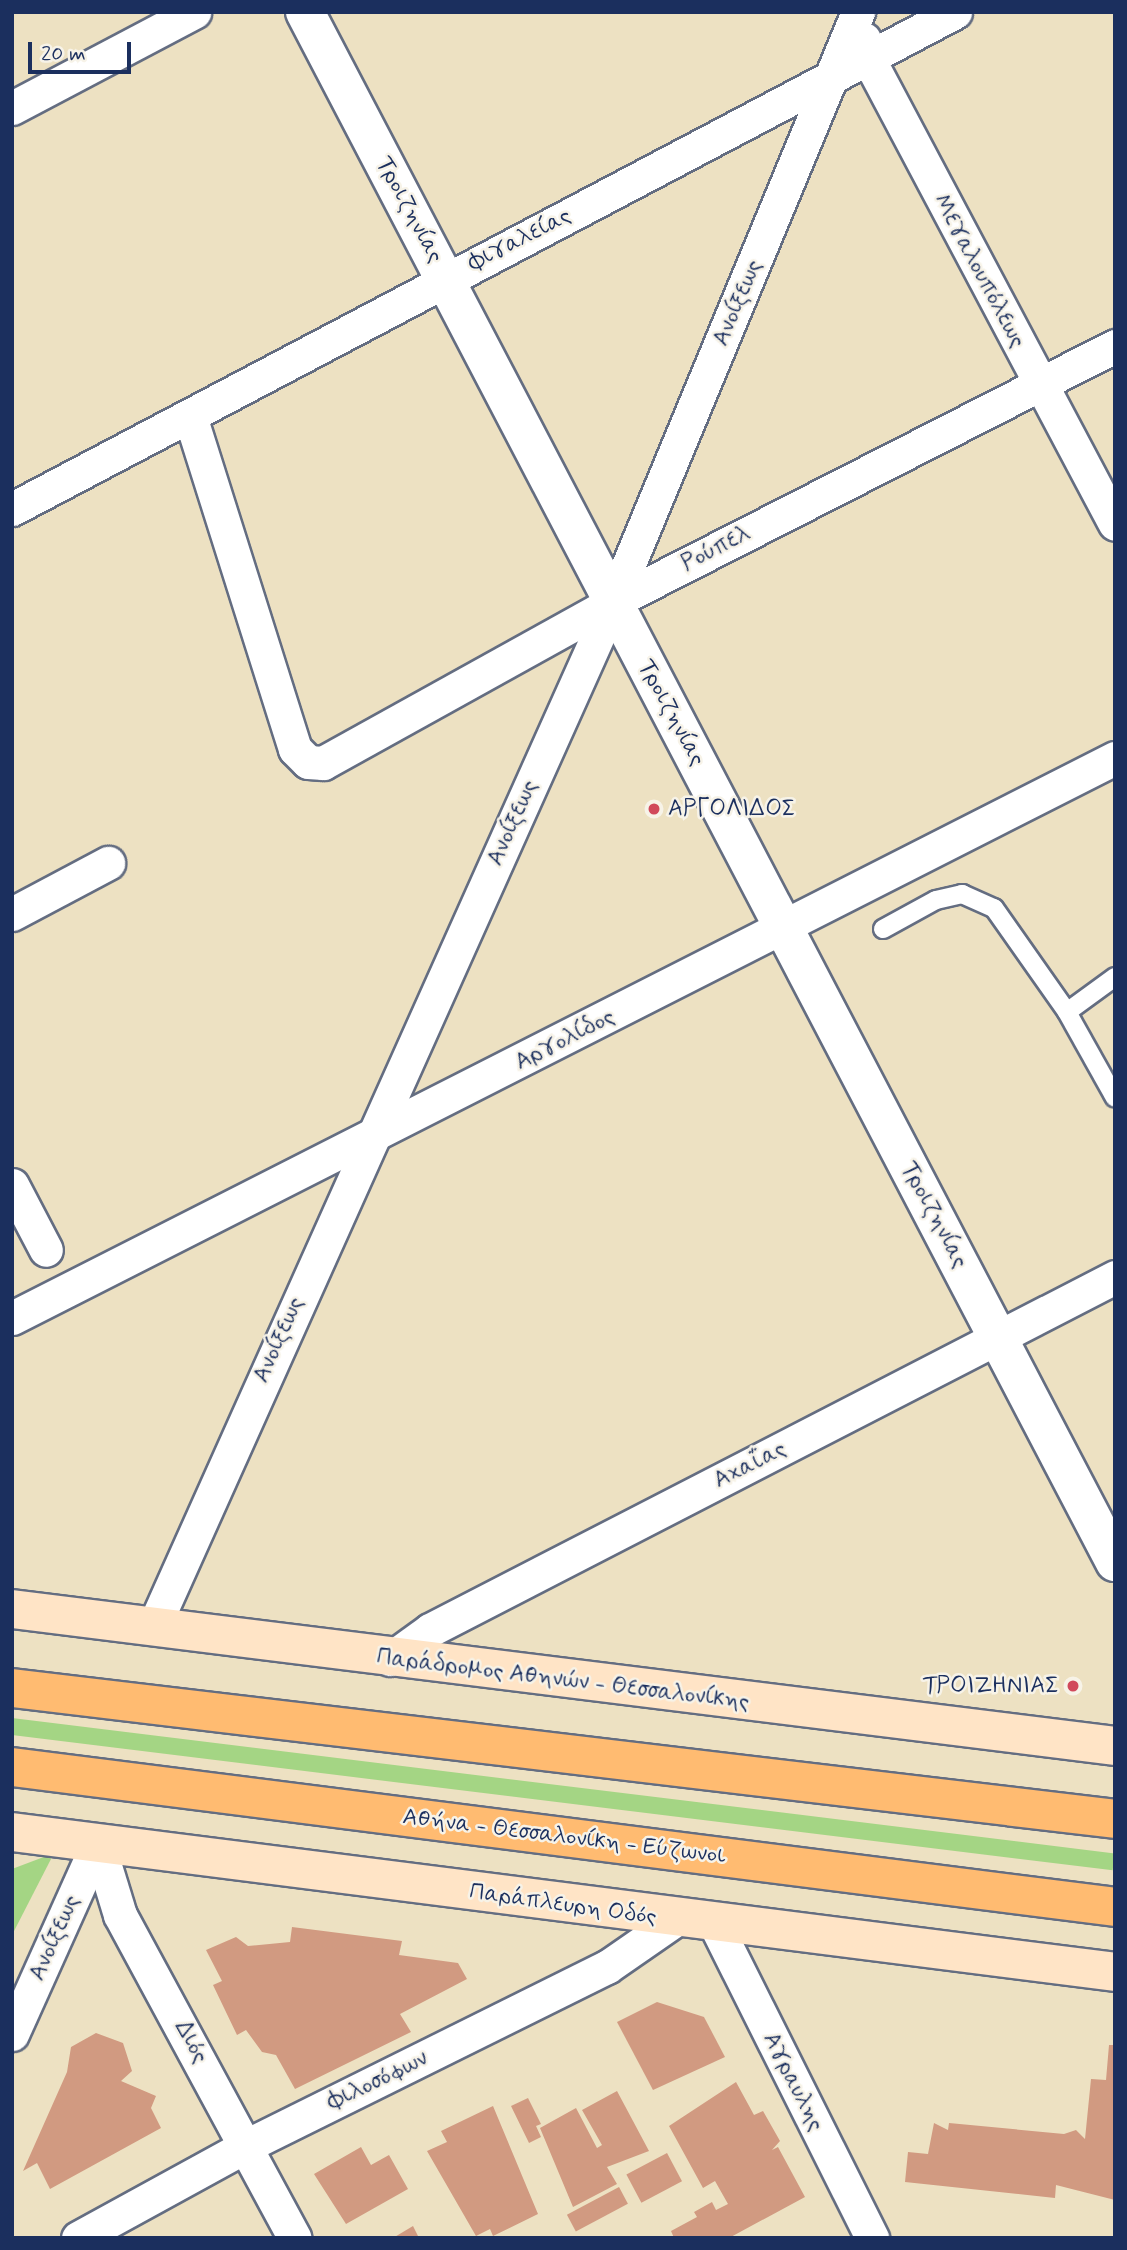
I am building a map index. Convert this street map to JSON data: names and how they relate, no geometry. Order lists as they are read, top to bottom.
{
  "streets": {
    "highway": ["Αθήνα - Θεσσαλονίκη - Εύζωνοι"],
    "main road": ["Παράδρομος Αθηνών - Θεσσαλονίκης", "Παράπλευρη Οδός"],
    "street": [
      "Τροιζηνίας",
      "Φιγαλείας",
      "Μεγαλουπόλεως",
      "Ανοίξεως",
      "Ρούπελ",
      "Αργολίδος",
      "Αχαΐας",
      "Διός",
      "Φιλοσόφων",
      "Αγραυλης"
    ]
  },
  "crossings": [
    ["Τροιζηνίας", "Φιγαλείας"],
    ["Τροιζηνίας", "Ανοίξεως"],
    ["Τροιζηνίας", "Ρούπελ"],
    ["Τροιζηνίας", "Αργολίδος"],
    ["Τροιζηνίας", "Αχαΐας"],
    ["Φιγαλείας", "Μεγαλουπόλεως"],
    ["Φιγαλείας", "Ανοίξεως"],
    ["Φιγαλείας", "Ρούπελ"],
    ["Μεγαλουπόλεως", "Ανοίξεως"],
    ["Μεγαλουπόλεως", "Ρούπελ"],
    ["Ανοίξεως", "Ρούπελ"],
    ["Ανοίξεως", "Αργολίδος"],
    ["Ανοίξεως", "Παράδρομος Αθηνών - Θεσσαλονίκης"],
    ["Ανοίξεως", "Παράπλευρη Οδός"],
    ["Ανοίξεως", "Διός"],
    ["Αχαΐας", "Παράδρομος Αθηνών - Θεσσαλονίκης"],
    ["Παράπλευρη Οδός", "Διός"],
    ["Παράπλευρη Οδός", "Φιλοσόφων"],
    ["Παράπλευρη Οδός", "Αγραυλης"],
    ["Διός", "Φιλοσόφων"]
  ],
  "places": ["ΑΡΓΟΛΙΔΟΣ", "ΤΡΟΙΖΗΝΙΑΣ"],
  "scale_bar": "20 m"
}
